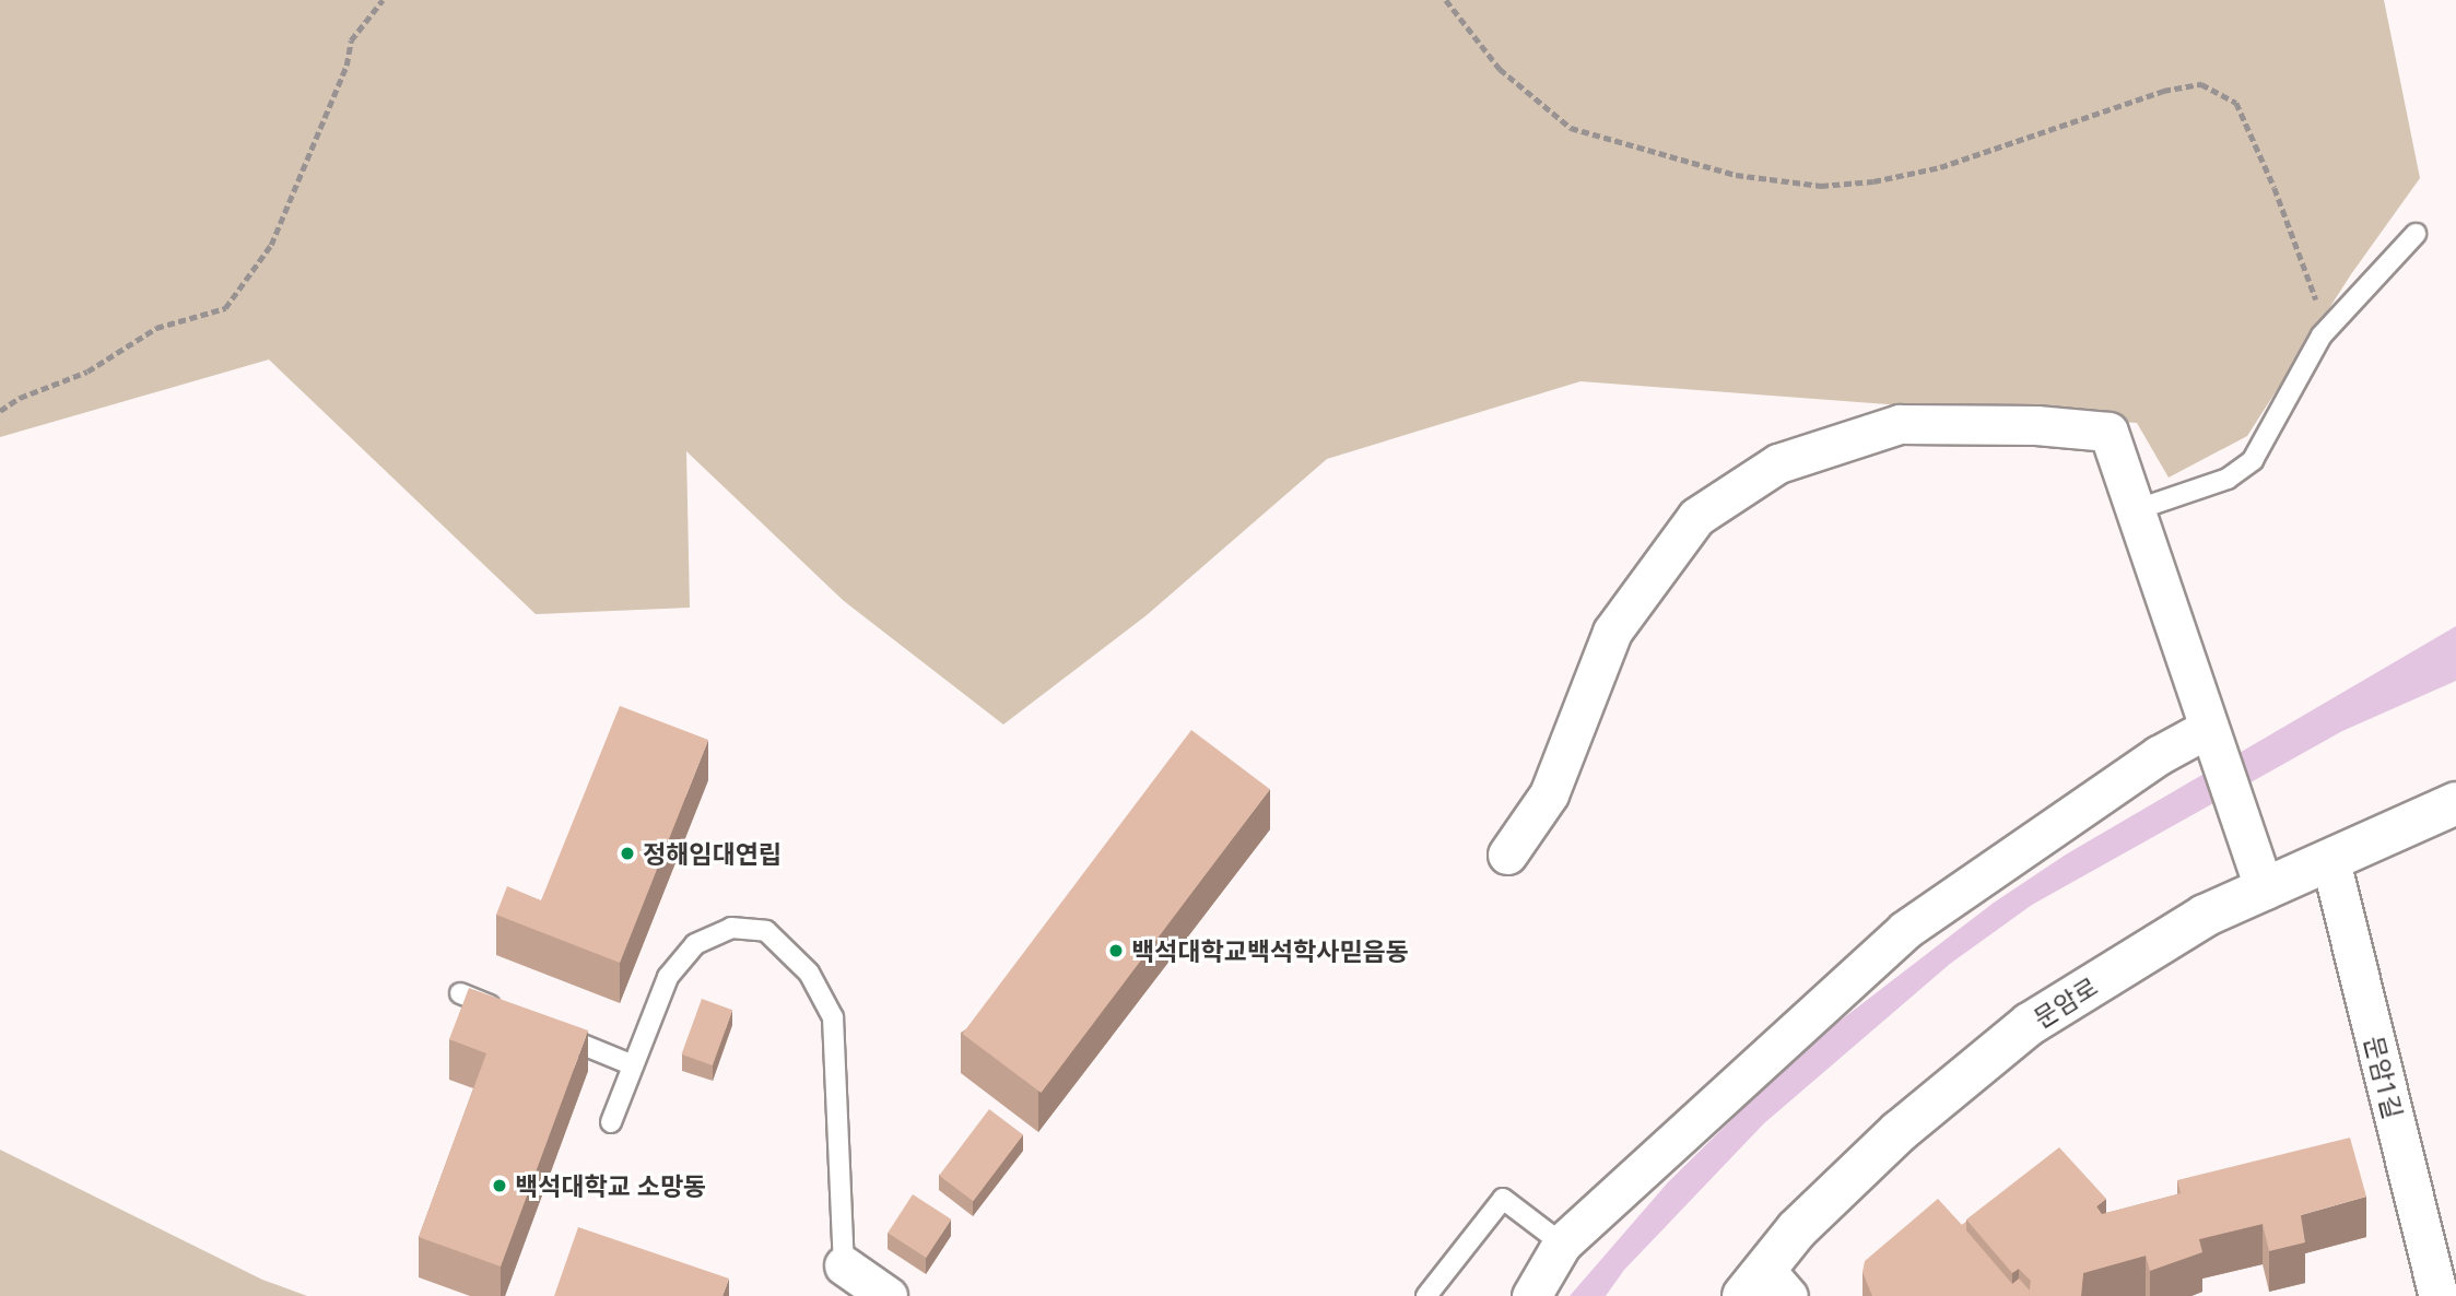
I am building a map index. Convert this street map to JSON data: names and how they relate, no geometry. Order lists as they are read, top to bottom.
{
  "streets": {
    "street": ["문암로", "문암1길"]
  },
  "crossings": [
    ["문암로", "문암1길"]
  ],
  "places": ["정해임대연립", "백석대학교백석학사믿음동", "백석대학교 소망동"]
}
